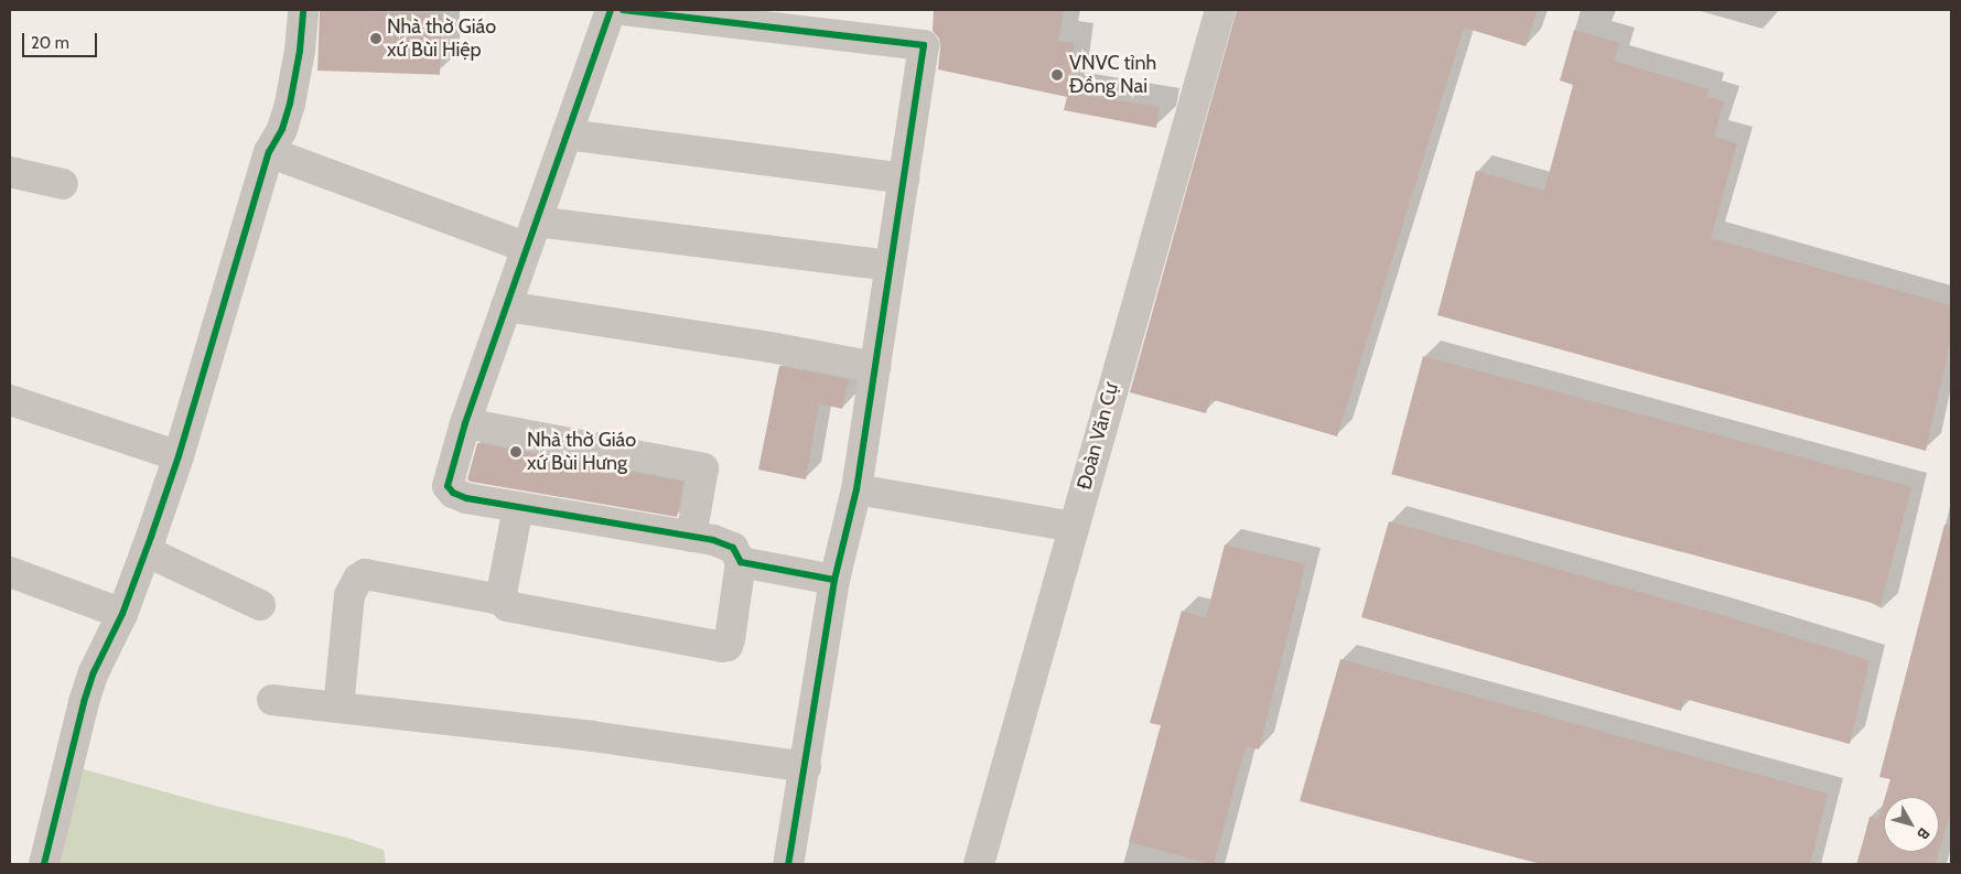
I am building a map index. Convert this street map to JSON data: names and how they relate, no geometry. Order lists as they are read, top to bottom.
{
  "streets": {
    "street": ["Đoàn Văn Cự"]
  },
  "places": ["Nhà thờ Giáo xứ Bùi Hiệp", "VNVC tỉnh Đồng Nai", "Nhà thờ Giáo xứ Bùi Hưng"],
  "scale_bar": "20 m",
  "north": "bottom right"
}
